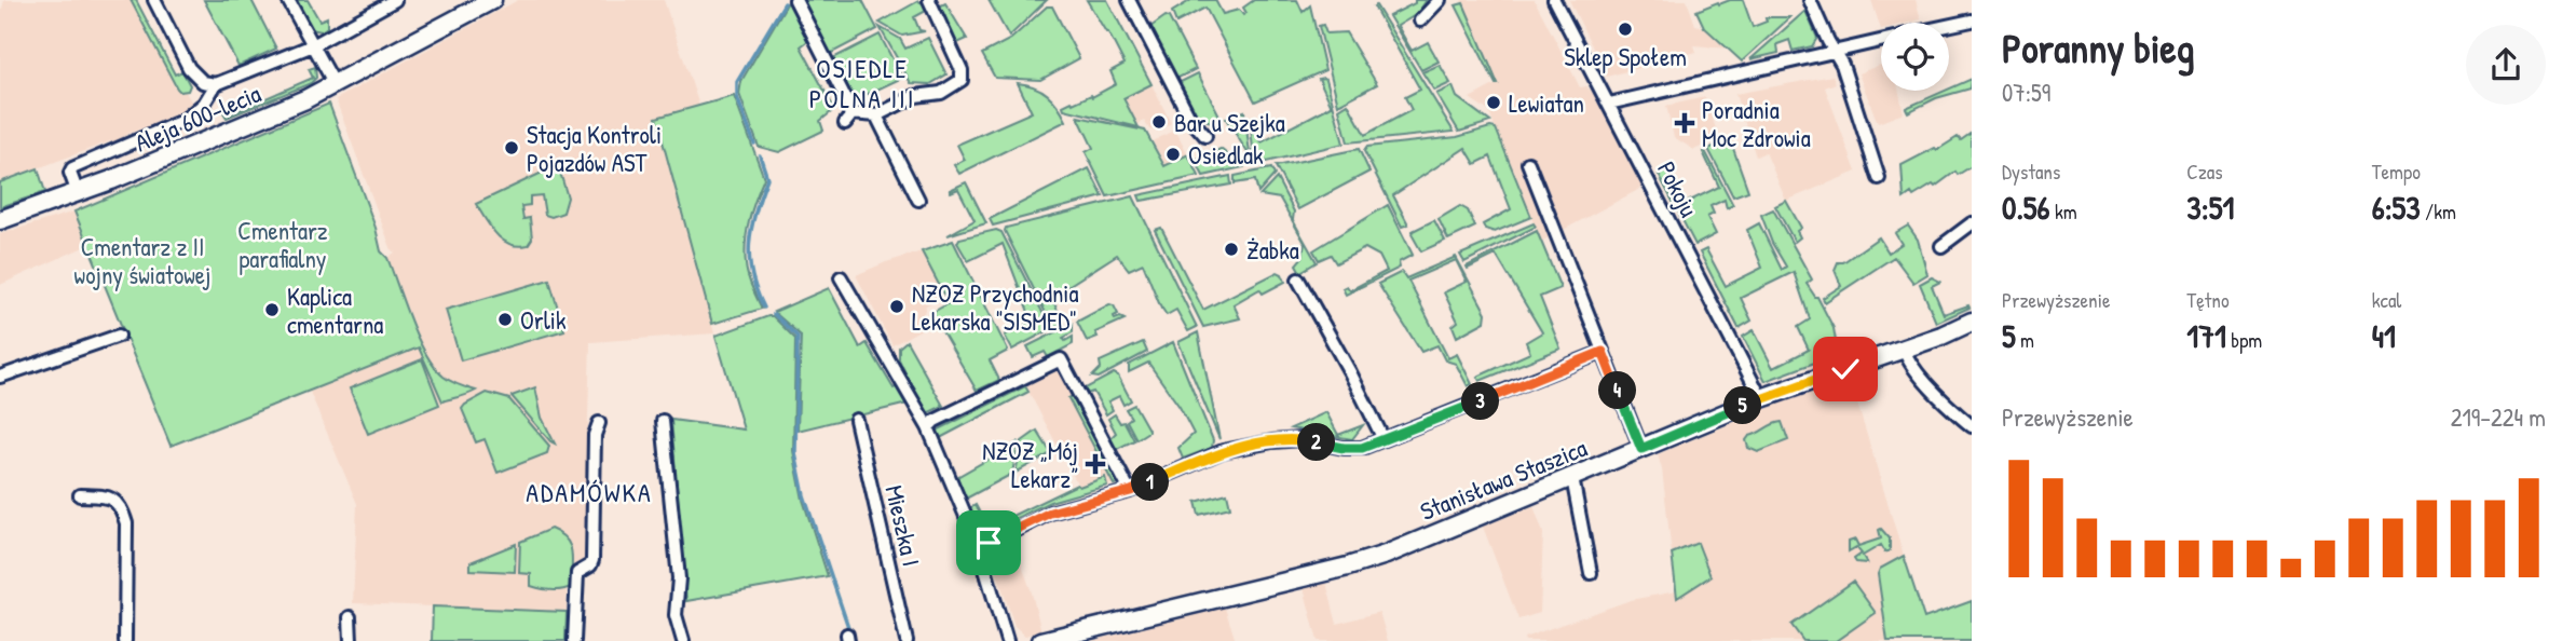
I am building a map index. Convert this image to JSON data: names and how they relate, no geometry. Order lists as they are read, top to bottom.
{
  "streets": {
    "street": [
      "Aleja 600-lecia",
      "Pokoju",
      "Stanisława Staszica",
      "Mieszka I"
    ]
  },
  "crossings": [
    ["Pokoju", "Stanisława Staszica"]
  ],
  "districts": ["OSIEDLE POLNA III", "ADAMÓWKA"],
  "parks": ["Cmentarz parafialny", "Cmentarz z II wojny światowej"],
  "places": {
    "other": [
      "Sklep Społem",
      "Lewiatan",
      "Bar u Szejka",
      "Stacja Kontroli Pojazdów AST",
      "Osiedlak",
      "Żabka",
      "NZOZ Przychodnia Lekarska \"SISMED\"",
      "Kaplica cmentarna",
      "Orlik"
    ],
    "health": ["Poradnia Moc Zdrowia", "NZOZ „Mój Lekarz”"]
  },
  "page": {
    "heading": ["Poranny bieg", "07:59"],
    "stats": [
      ["Dystans", "0.56 km"],
      ["Czas", "3:51"],
      ["Tempo", "6:53 /km"],
      ["Przewyższenie", "5 m"],
      ["Tętno", "171 bpm"],
      ["kcal", "41"]
    ],
    "pins": [
      "4",
      "3",
      "5",
      "2",
      "1"
    ],
    "chart": ["Przewyższenie", "219–224 m"]
  }
}
